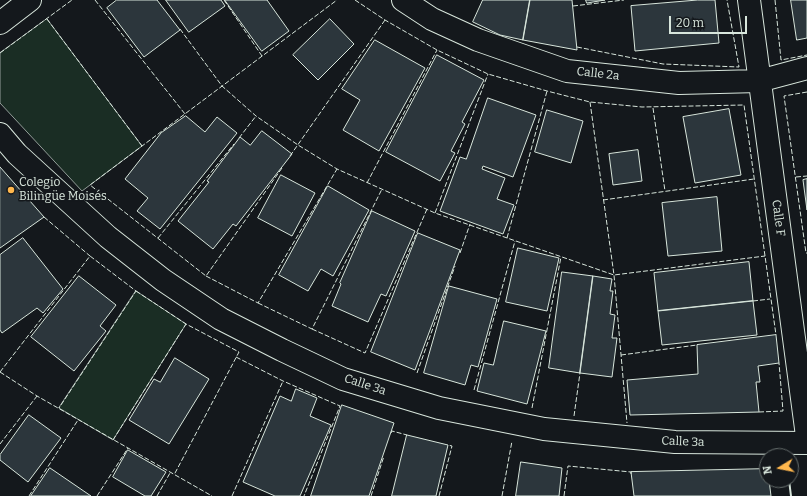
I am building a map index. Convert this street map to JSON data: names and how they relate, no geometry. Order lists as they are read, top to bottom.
{
  "streets": {
    "street": ["Calle 2a", "Calle F", "Calle 3a"]
  },
  "crossings": [
    ["Calle 2a", "Calle F"]
  ],
  "places": ["Colegio Bilingüe Moisés"],
  "scale_bar": "20 m",
  "north": "left"
}
